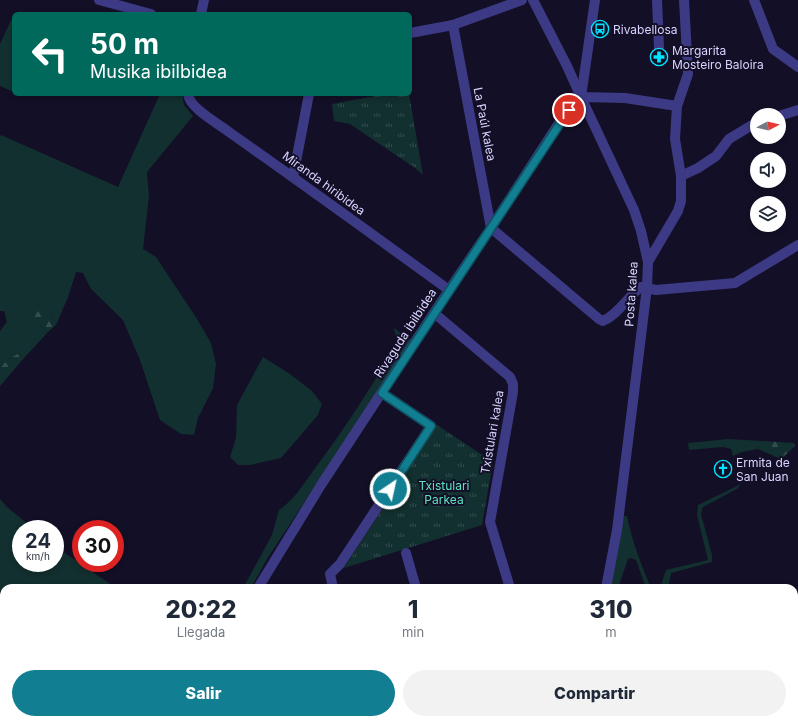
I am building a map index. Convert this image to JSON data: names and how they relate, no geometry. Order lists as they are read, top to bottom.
{
  "streets": {
    "street": [
      "La Paúl kalea",
      "Miranda hiribidea",
      "Posta kalea",
      "Rivaguda ibilbidea",
      "Txistulari kalea"
    ]
  },
  "crossings": [
    ["La Paúl kalea", "Rivaguda ibilbidea"],
    ["Miranda hiribidea", "Rivaguda ibilbidea"],
    ["Posta kalea", "Rivaguda ibilbidea"],
    ["Rivaguda ibilbidea", "Txistulari kalea"]
  ],
  "parks": ["Txistulari Parkea"],
  "places": {
    "bus stop": ["Rivabellosa"],
    "pharmacy": ["Margarita Mosteiro Baloira"],
    "church": ["Ermita de San Juan"]
  },
  "north": "right",
  "page": {
    "turn": ["50 m", "Musika ibilbidea"],
    "speed": "24 km/h",
    "limit": "30",
    "eta": [
      "20:22",
      "Llegada",
      "1",
      "min",
      "310",
      "m"
    ],
    "buttons": ["Salir", "Compartir"]
  }
}
